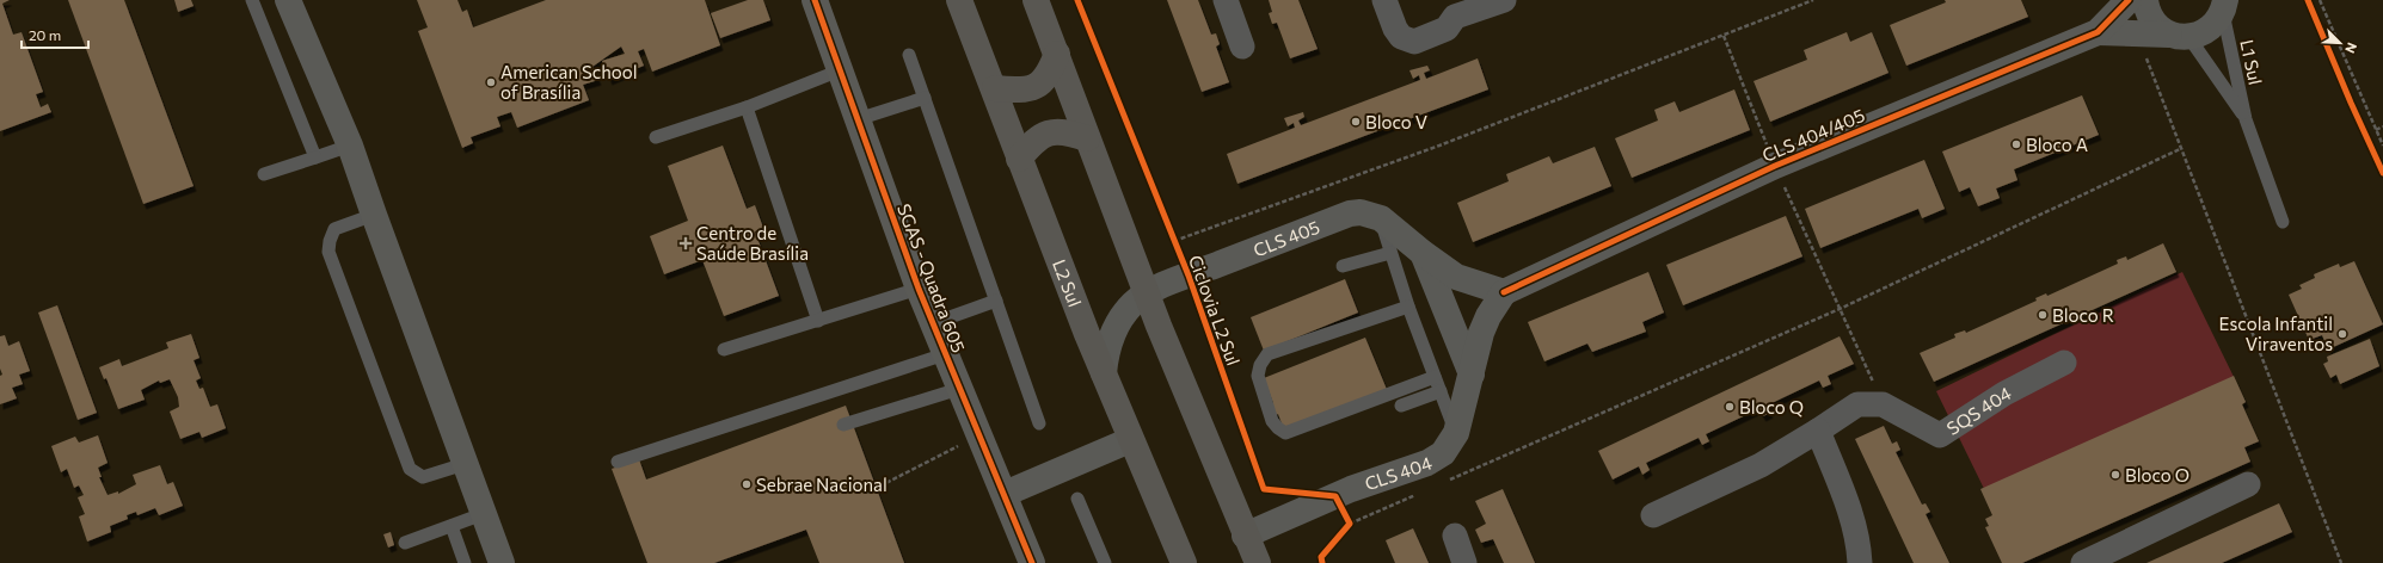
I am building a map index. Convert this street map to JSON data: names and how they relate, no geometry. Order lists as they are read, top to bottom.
{
  "streets": {
    "main road": ["L2 Sul"],
    "street": [
      "CLS 404/405",
      "CLS 405",
      "SGAS - Quadra 605",
      "SQS 404",
      "CLS 404"
    ],
    "lane": ["L1 Sul"],
    "cycle path": ["Ciclovia L2 Sul"]
  },
  "crossings": [
    ["L1 Sul", "CLS 404/405"],
    ["CLS 404/405", "CLS 405"],
    ["CLS 404/405", "CLS 404"],
    ["CLS 405", "L2 Sul"],
    ["CLS 405", "Ciclovia L2 Sul"],
    ["CLS 405", "CLS 404"]
  ],
  "places": {
    "other": [
      "American School of Brasília",
      "Bloco V",
      "Bloco A",
      "Bloco R",
      "Escola Infantil Viraventos",
      "Bloco Q",
      "Bloco O",
      "Sebrae Nacional"
    ],
    "health": ["Centro de Saúde Brasília"]
  },
  "scale_bar": "20 m",
  "north": "bottom right"
}
